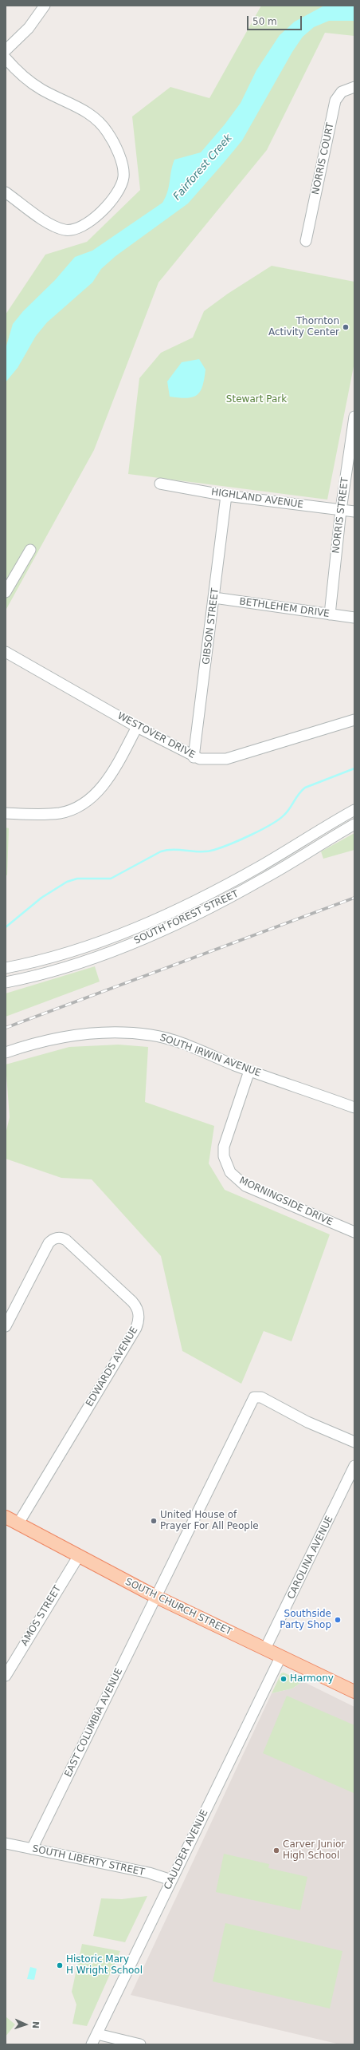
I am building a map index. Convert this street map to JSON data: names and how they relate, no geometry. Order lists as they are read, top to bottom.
{
  "streets": {
    "main road": ["SOUTH CHURCH STREET"],
    "street": [
      "NORRIS COURT",
      "HIGHLAND AVENUE",
      "NORRIS STREET",
      "BETHLEHEM DRIVE",
      "GIBSON STREET",
      "WESTOVER DRIVE",
      "SOUTH FOREST STREET",
      "SOUTH IRWIN AVENUE",
      "MORNINGSIDE DRIVE",
      "EDWARDS AVENUE",
      "CAROLINA AVENUE",
      "AMOS STREET",
      "EAST COLUMBIA AVENUE",
      "CAULDER AVENUE",
      "SOUTH LIBERTY STREET"
    ]
  },
  "crossings": [
    ["HIGHLAND AVENUE", "NORRIS STREET"],
    ["HIGHLAND AVENUE", "GIBSON STREET"],
    ["NORRIS STREET", "BETHLEHEM DRIVE"],
    ["BETHLEHEM DRIVE", "GIBSON STREET"],
    ["GIBSON STREET", "WESTOVER DRIVE"],
    ["SOUTH IRWIN AVENUE", "MORNINGSIDE DRIVE"],
    ["EDWARDS AVENUE", "SOUTH CHURCH STREET"],
    ["CAROLINA AVENUE", "SOUTH CHURCH STREET"],
    ["SOUTH CHURCH STREET", "AMOS STREET"],
    ["SOUTH CHURCH STREET", "EAST COLUMBIA AVENUE"],
    ["SOUTH CHURCH STREET", "CAULDER AVENUE"],
    ["EAST COLUMBIA AVENUE", "SOUTH LIBERTY STREET"],
    ["CAULDER AVENUE", "SOUTH LIBERTY STREET"]
  ],
  "water": ["Fairforest Creek"],
  "parks": ["Stewart Park"],
  "places": [
    "Thornton Activity Center",
    "United House of Prayer For All People",
    "Southside Party Shop",
    "Harmony",
    "Carver Junior High School",
    "Historic Mary H Wright School"
  ],
  "scale_bar": "50 m",
  "north": "right"
}
